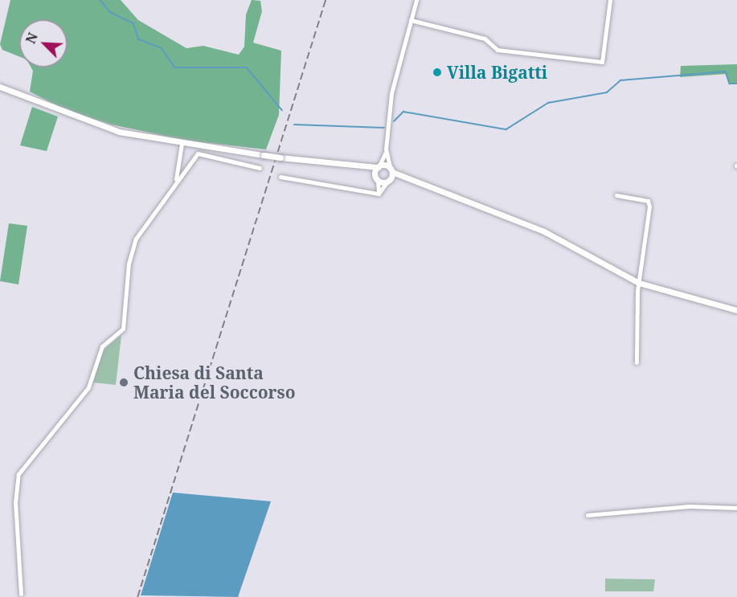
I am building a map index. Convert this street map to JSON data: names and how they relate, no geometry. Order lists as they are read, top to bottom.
{
  "places": ["Villa Bigatti", "Chiesa di Santa Maria del Soccorso"],
  "north": "top left"
}
